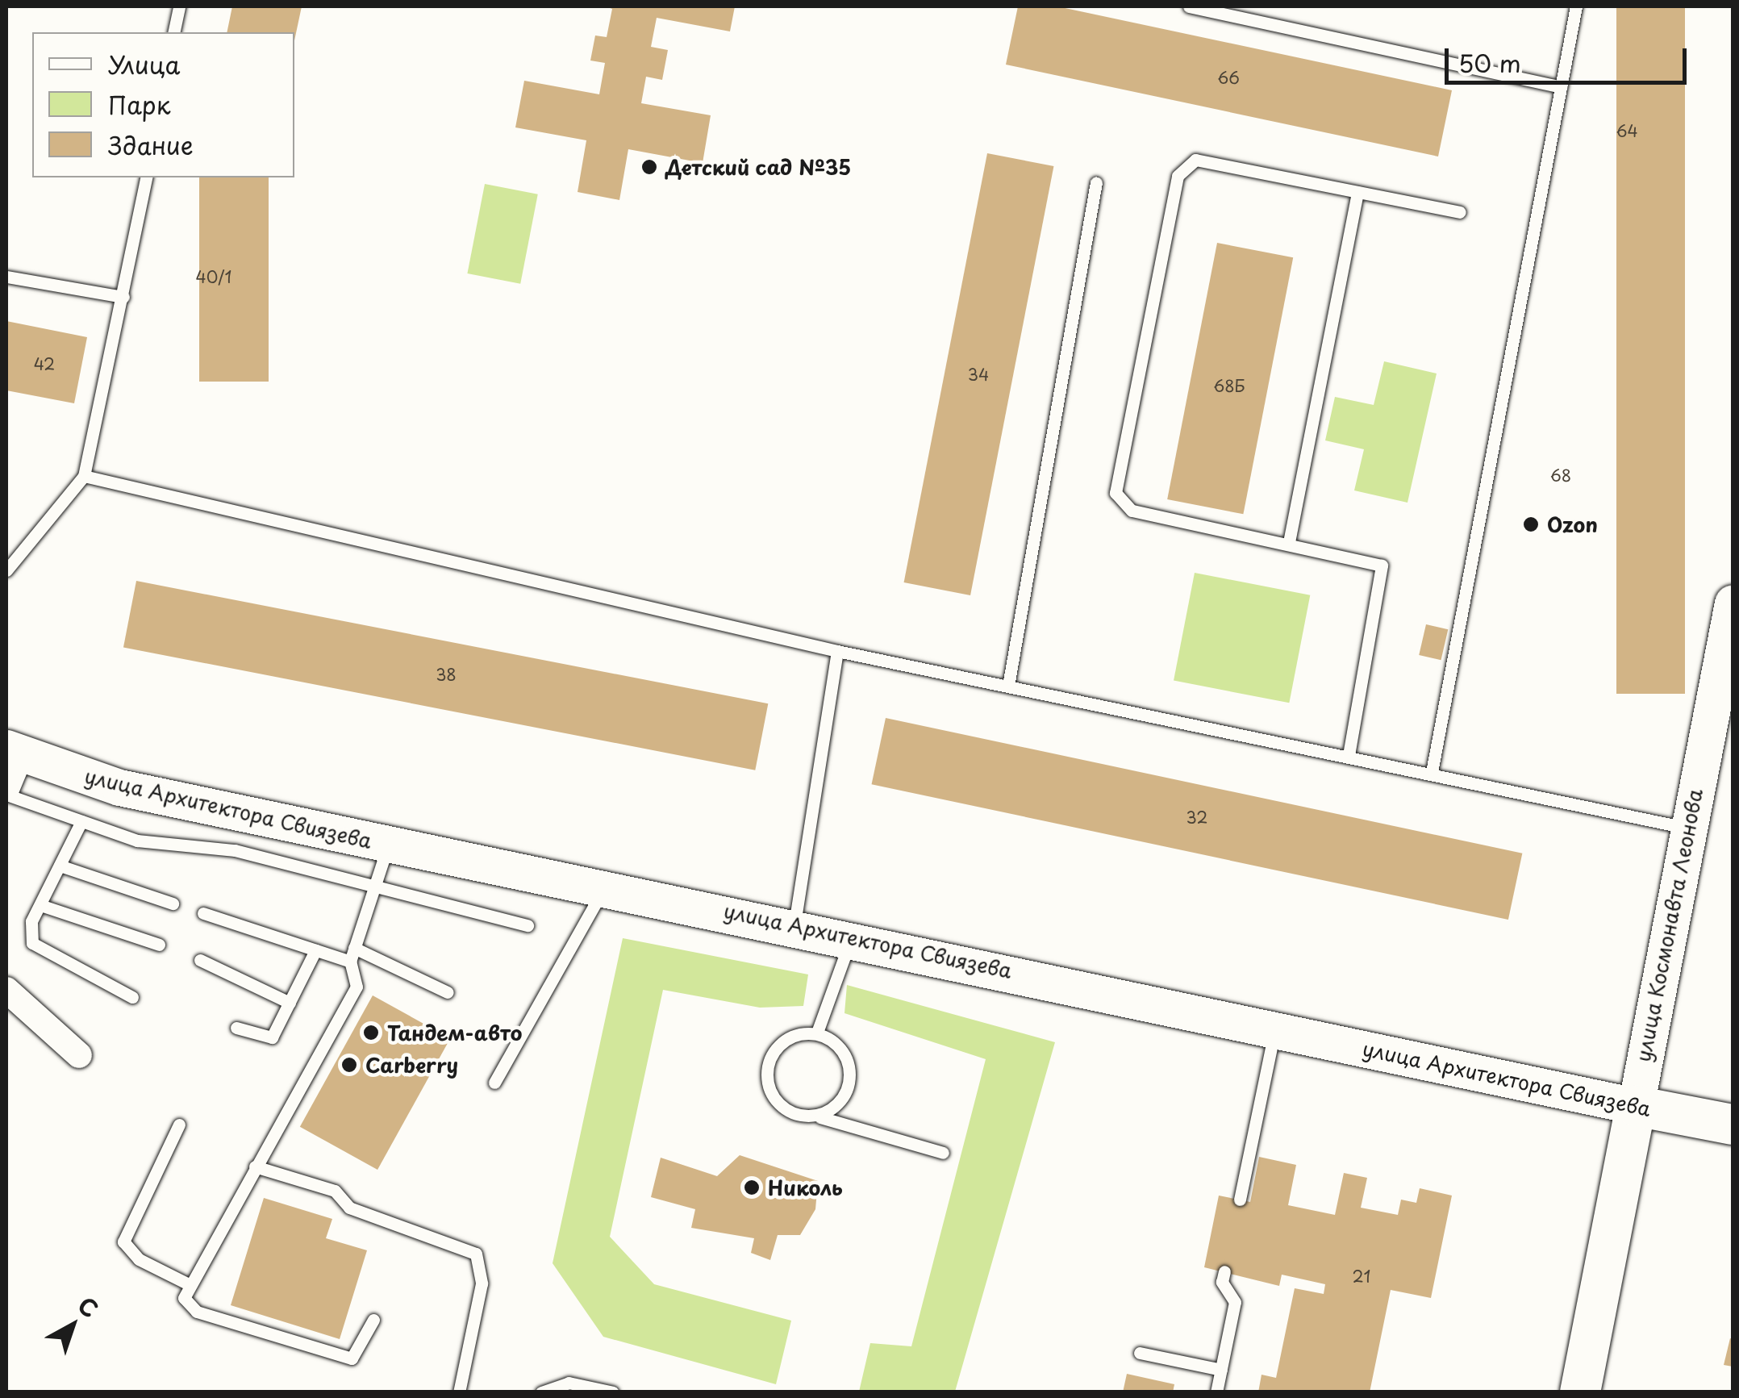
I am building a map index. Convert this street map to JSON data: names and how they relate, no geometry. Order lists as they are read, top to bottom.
{
  "streets": {
    "main road": ["улица Архитектора Свиязева", "улица Космонавта Леонова"]
  },
  "crossings": [
    ["улица Архитектора Свиязева", "улица Космонавта Леонова"]
  ],
  "places": [
    "Детский сад №35",
    "Ozon",
    "Тандем-авто",
    "Carberry",
    "Николь"
  ],
  "house_numbers": [
    "66",
    "64",
    "40/1",
    "42",
    "34",
    "68Б",
    "68",
    "38",
    "32",
    "21"
  ],
  "legend": ["Улица", "Парк", "Здание"],
  "scale_bar": "50 m",
  "north": "top right"
}
